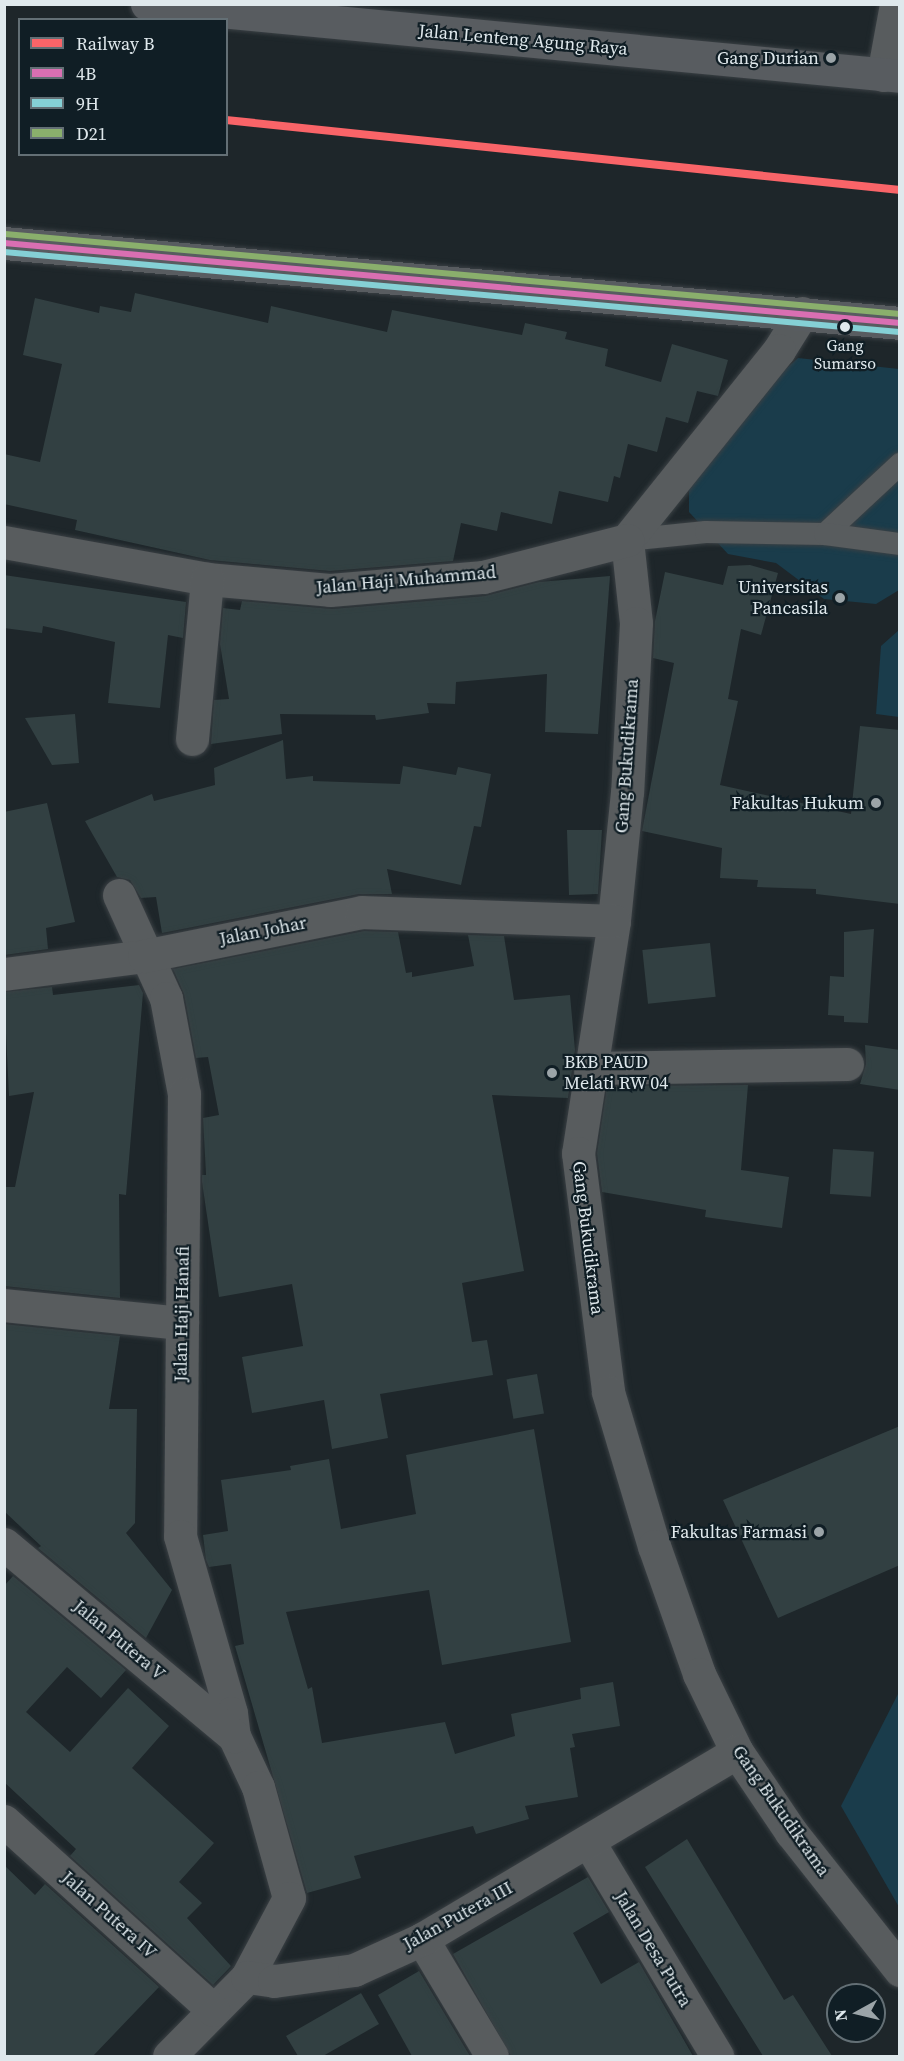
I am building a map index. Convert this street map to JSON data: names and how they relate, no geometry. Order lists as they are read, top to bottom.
{
  "streets": {
    "main road": ["Jalan Lenteng Agung Raya"],
    "street": [
      "Jalan Haji Muhammad",
      "Gang Bukudikrama",
      "Jalan Johar",
      "Jalan Haji Hanafi",
      "Jalan Putera V",
      "Jalan Putera IV",
      "Jalan Putera III",
      "Jalan Desa Putra"
    ]
  },
  "crossings": [
    ["Jalan Haji Muhammad", "Gang Bukudikrama"],
    ["Gang Bukudikrama", "Jalan Johar"],
    ["Gang Bukudikrama", "Jalan Putera III"],
    ["Jalan Johar", "Jalan Haji Hanafi"],
    ["Jalan Haji Hanafi", "Jalan Putera V"],
    ["Jalan Putera III", "Jalan Desa Putra"]
  ],
  "places": [
    "Gang Durian",
    "Gang Sumarso",
    "Universitas Pancasila",
    "Fakultas Hukum",
    "BKB PAUD Melati RW 04",
    "Fakultas Farmasi"
  ],
  "lines": [
    "rail line B",
    "transit line D21",
    "transit line 4B",
    "transit line 9H"
  ],
  "legend": [
    "Railway B",
    "4B",
    "9H",
    "D21"
  ],
  "north": "left"
}
